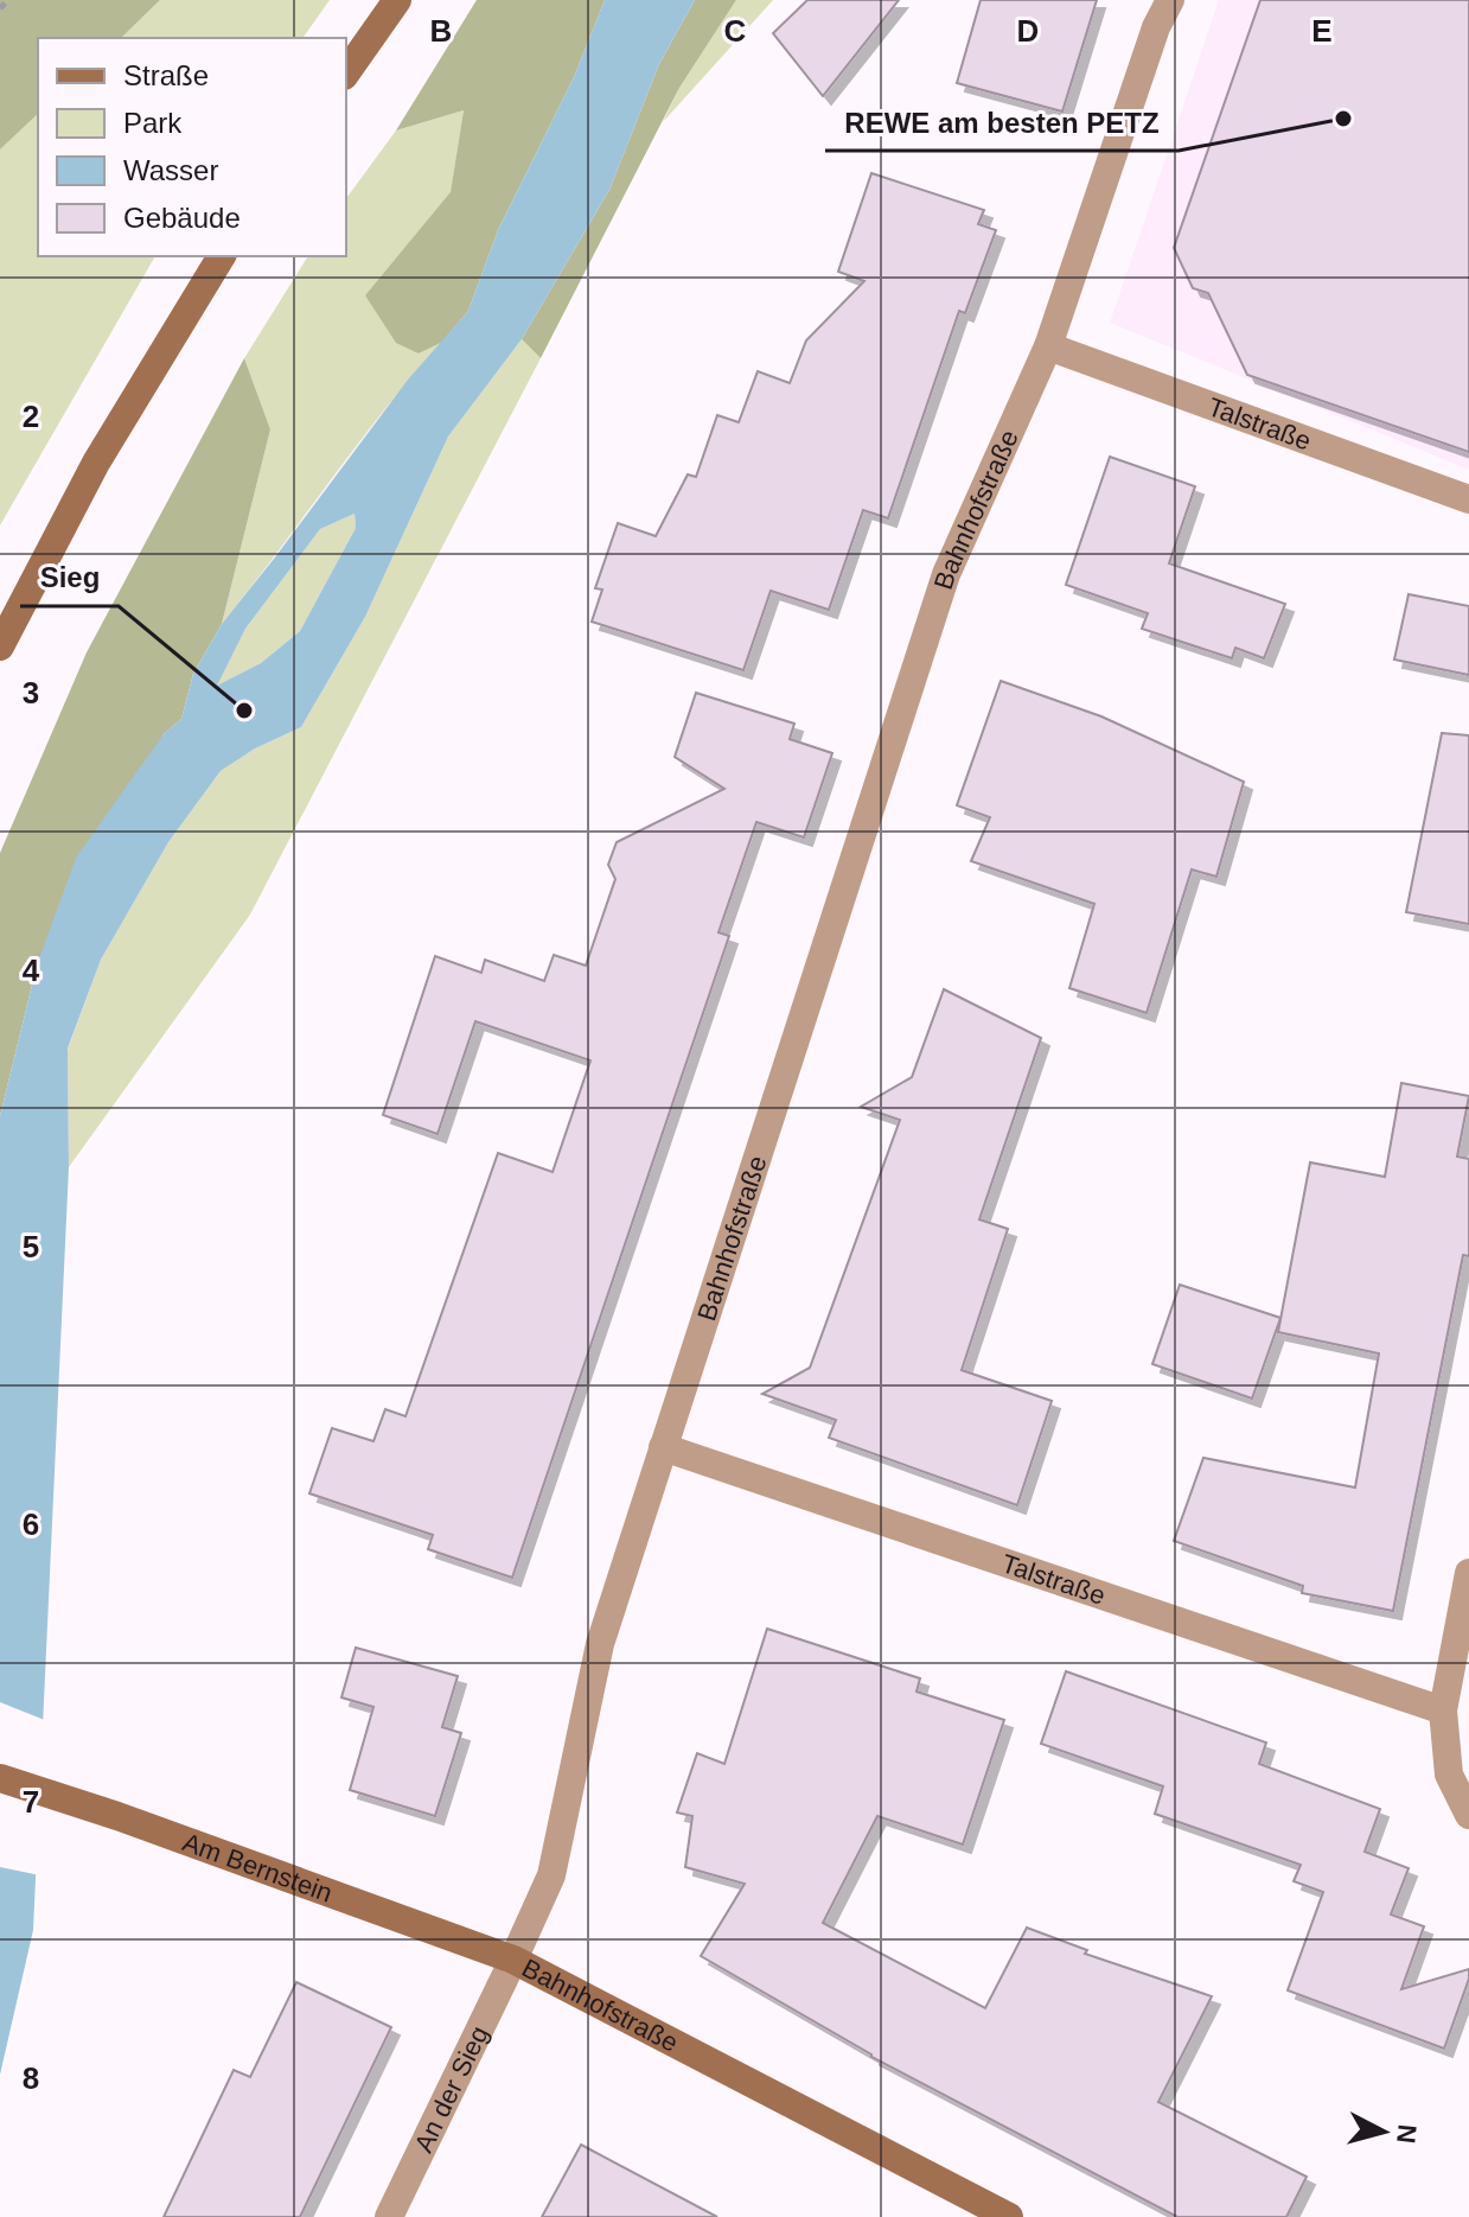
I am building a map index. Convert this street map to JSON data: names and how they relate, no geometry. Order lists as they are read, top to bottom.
{
  "streets": {
    "street": [
      "Talstraße",
      "Bahnhofstraße",
      "Am Bernstein",
      "An der Sieg"
    ]
  },
  "crossings": [
    ["Talstraße", "Bahnhofstraße"],
    ["Bahnhofstraße", "Am Bernstein"],
    ["Bahnhofstraße", "An der Sieg"],
    ["Am Bernstein", "An der Sieg"]
  ],
  "places": ["REWE am besten PETZ", "Sieg"],
  "legend": [
    "Straße",
    "Park",
    "Wasser",
    "Gebäude"
  ],
  "north": "right",
  "grid": {
    "columns": [
      "B",
      "C",
      "D",
      "E"
    ],
    "rows": [
      "2",
      "3",
      "4",
      "5",
      "6",
      "7",
      "8"
    ]
  }
}
